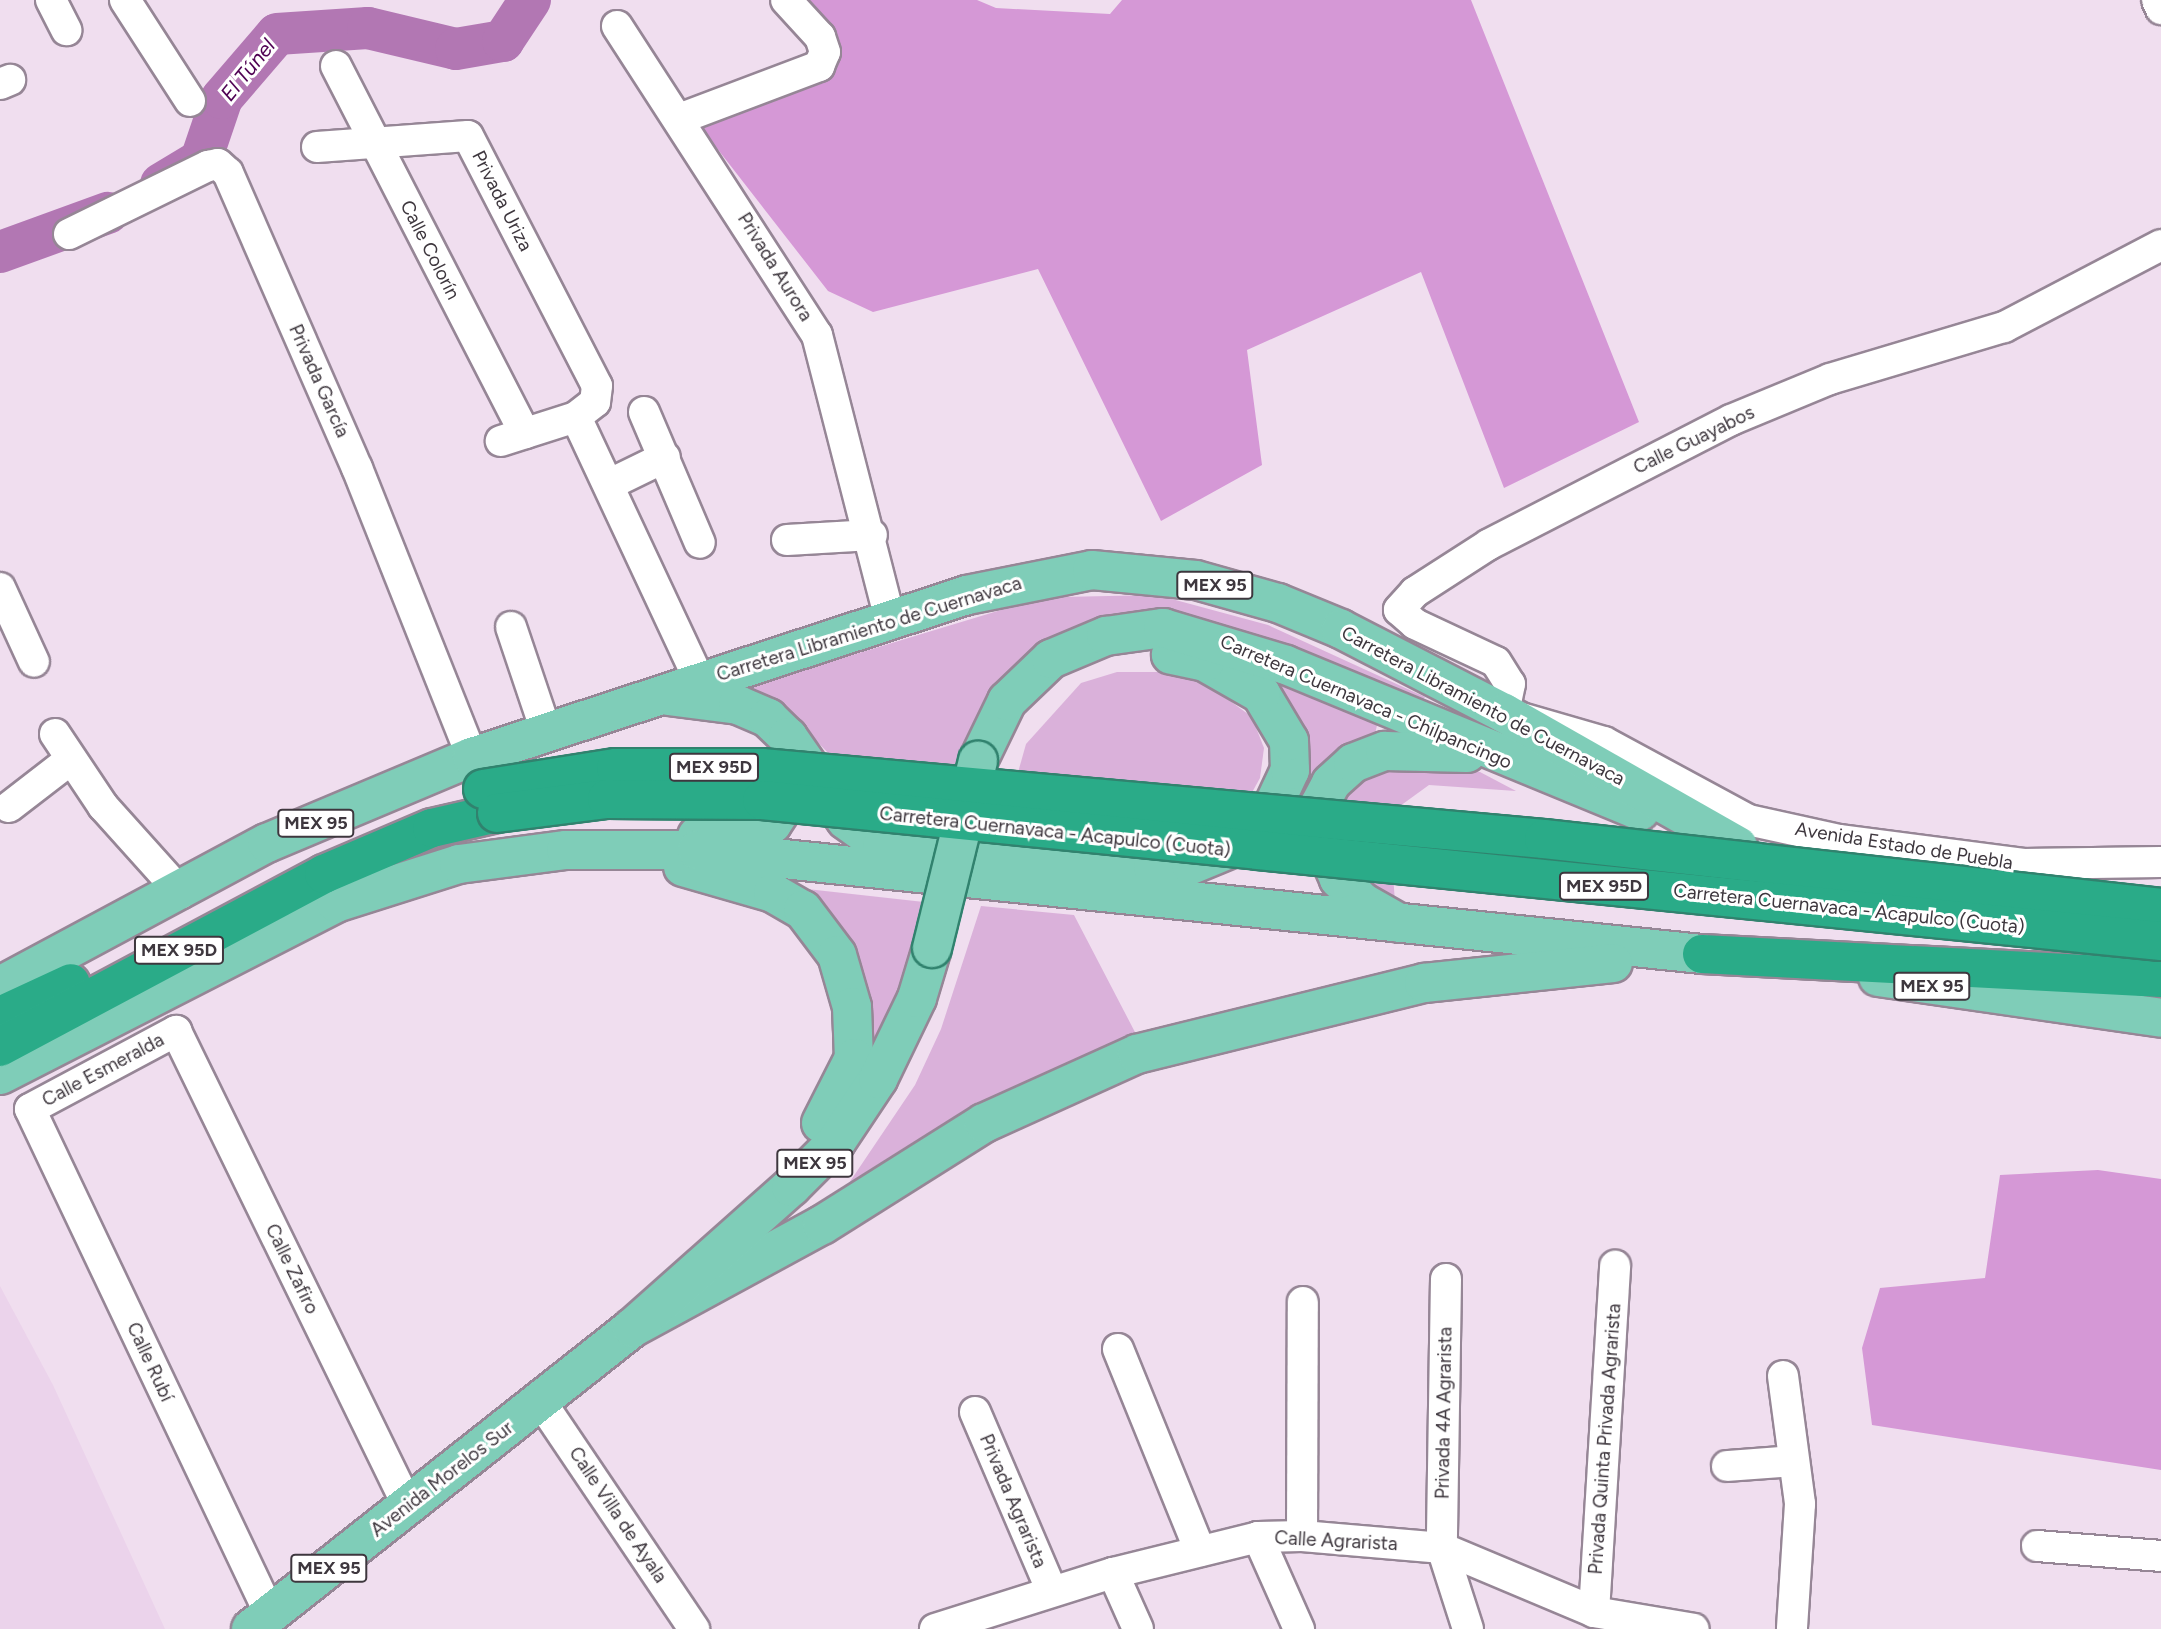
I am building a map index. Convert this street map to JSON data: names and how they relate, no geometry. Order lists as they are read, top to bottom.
{
  "streets": {
    "highway": ["MEX 95D", "Carretera Cuernavaca - Acapulco (Cuota)"],
    "main road": [
      "MEX 95",
      "Carretera Libramiento de Cuernavaca",
      "Carretera Cuernavaca - Chilpancingo",
      "Avenida Morelos Sur"
    ],
    "street": [
      "Privada Uriza",
      "Calle Colorín",
      "Privada Aurora",
      "Privada García",
      "Calle Guayabos",
      "Avenida Estado de Puebla",
      "Calle Esmeralda",
      "Calle Zafiro",
      "Calle Rubí",
      "Privada 4A Agrarista",
      "Privada Quinta Privada Agrarista",
      "Privada Agrarista",
      "Calle Villa de Ayala",
      "Calle Agrarista"
    ]
  },
  "crossings": [
    ["Privada Uriza", "Calle Colorín"],
    ["Privada Uriza", "Carretera Libramiento de Cuernavaca"],
    ["Privada Aurora", "Carretera Libramiento de Cuernavaca"],
    ["Privada García", "Carretera Libramiento de Cuernavaca"],
    ["Calle Guayabos", "Carretera Libramiento de Cuernavaca"],
    ["Calle Guayabos", "Avenida Estado de Puebla"],
    ["MEX 95", "Avenida Morelos Sur"],
    ["Carretera Libramiento de Cuernavaca", "Carretera Cuernavaca - Chilpancingo"],
    ["Carretera Libramiento de Cuernavaca", "Avenida Estado de Puebla"],
    ["Carretera Cuernavaca - Chilpancingo", "Carretera Cuernavaca - Acapulco (Cuota)"],
    ["Calle Esmeralda", "Calle Zafiro"],
    ["Calle Esmeralda", "Calle Rubí"],
    ["Calle Zafiro", "Avenida Morelos Sur"],
    ["Calle Rubí", "Avenida Morelos Sur"],
    ["Privada 4A Agrarista", "Calle Agrarista"],
    ["Privada Quinta Privada Agrarista", "Calle Agrarista"],
    ["Avenida Morelos Sur", "Calle Villa de Ayala"],
    ["Privada Agrarista", "Calle Agrarista"]
  ],
  "water": ["El Túnel"]
}
